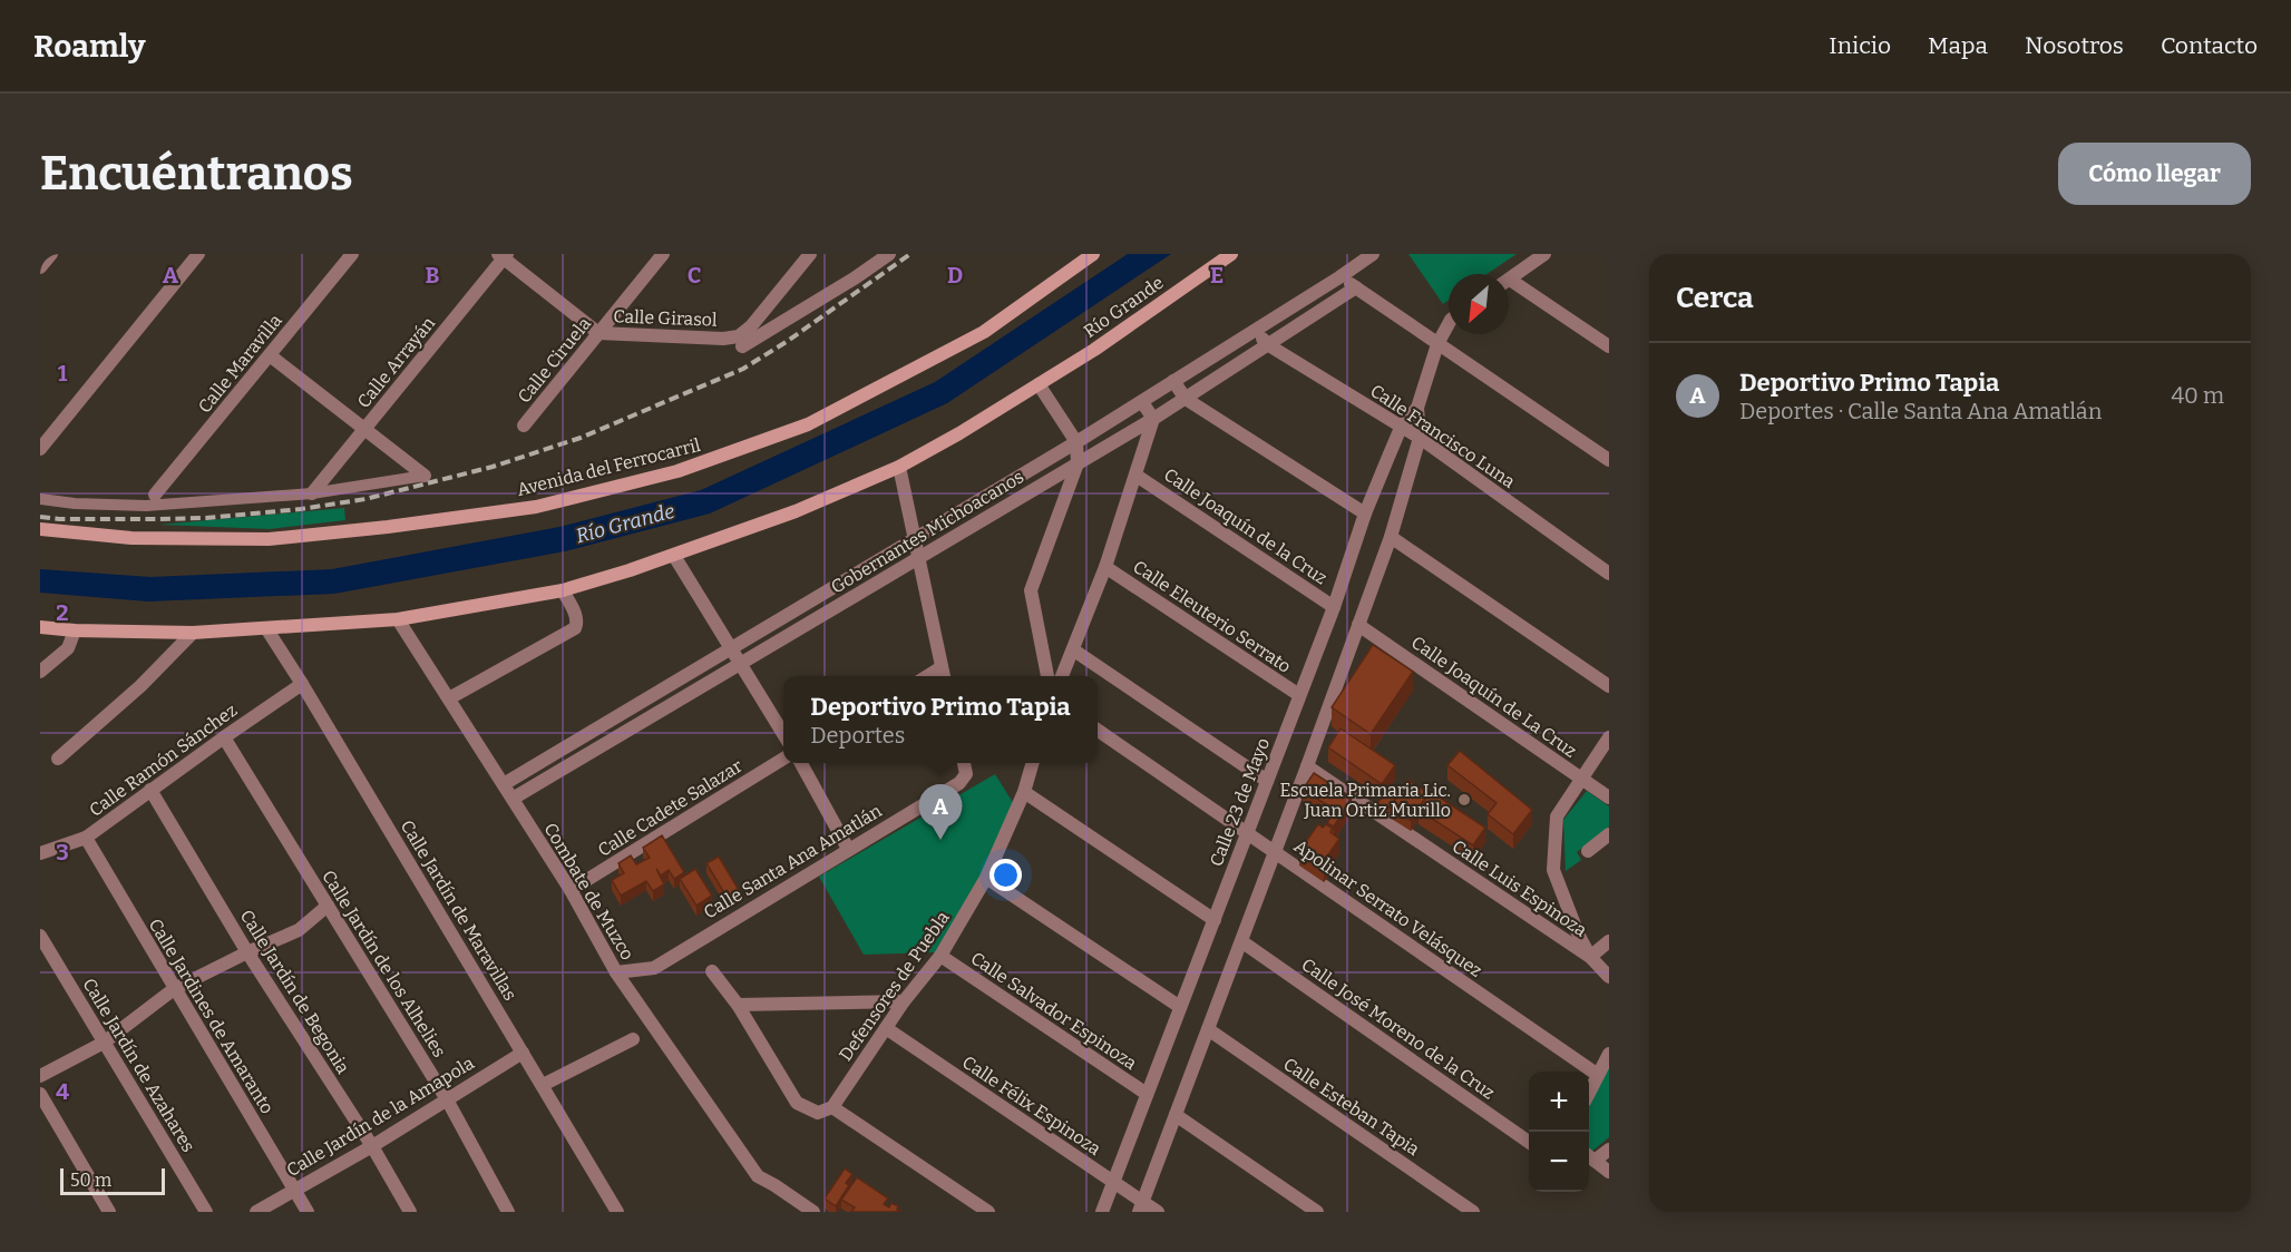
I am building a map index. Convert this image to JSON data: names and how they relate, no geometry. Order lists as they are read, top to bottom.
{
  "streets": {
    "main road": ["Río Grande", "Avenida del Ferrocarril"],
    "street": [
      "Calle Girasol",
      "Calle Ciruela",
      "Calle Arrayán",
      "Calle Maravilla",
      "Calle Francisco Luna",
      "Calle Joaquín de la Cruz",
      "Gobernantes Michoacanos",
      "Calle Eleuterio Serrato",
      "Calle Joaquín de La Cruz",
      "Calle Ramón Sánchez",
      "Calle 23 de Mayo",
      "Calle Cadete Salazar",
      "Calle Santa Ana Amatlán",
      "Calle Luis Espinoza",
      "Combate de Muzco",
      "Apolinar Serrato Velásquez",
      "Calle Jardín de Maravillas",
      "Calle Jardín de los Alhelies",
      "Defensores de Puebla",
      "Calle Jardín de Begonia",
      "Calle Salvador Espinoza",
      "Calle Jardines de Amaranto",
      "Calle José Moreno de la Cruz",
      "Calle Jardín de Azahares",
      "Calle Félix Espinoza",
      "Calle Esteban Tapia",
      "Calle Jardín de la Amapola"
    ]
  },
  "crossings": [
    ["Río Grande", "Combate de Muzco"],
    ["Río Grande", "Calle Jardín de Maravillas"],
    ["Calle Girasol", "Calle Ciruela"],
    ["Calle Girasol", "Calle Arrayán"],
    ["Calle Francisco Luna", "Gobernantes Michoacanos"],
    ["Calle Francisco Luna", "Calle 23 de Mayo"],
    ["Calle Joaquín de la Cruz", "Calle 23 de Mayo"],
    ["Gobernantes Michoacanos", "Combate de Muzco"],
    ["Calle Eleuterio Serrato", "Calle 23 de Mayo"],
    ["Calle Joaquín de La Cruz", "Calle 23 de Mayo"],
    ["Calle Ramón Sánchez", "Calle Jardín de Maravillas"],
    ["Calle Ramón Sánchez", "Calle Jardín de los Alhelies"],
    ["Calle Ramón Sánchez", "Calle Jardín de Begonia"],
    ["Calle Ramón Sánchez", "Calle Jardines de Amaranto"],
    ["Calle 23 de Mayo", "Calle Luis Espinoza"],
    ["Calle 23 de Mayo", "Apolinar Serrato Velásquez"],
    ["Calle 23 de Mayo", "Calle Salvador Espinoza"],
    ["Calle 23 de Mayo", "Calle José Moreno de la Cruz"],
    ["Calle 23 de Mayo", "Calle Félix Espinoza"],
    ["Calle 23 de Mayo", "Calle Esteban Tapia"],
    ["Calle Cadete Salazar", "Combate de Muzco"],
    ["Calle Santa Ana Amatlán", "Combate de Muzco"],
    ["Calle Jardín de Maravillas", "Calle Jardín de la Amapola"],
    ["Calle Jardín de los Alhelies", "Calle Jardín de la Amapola"],
    ["Defensores de Puebla", "Calle Salvador Espinoza"],
    ["Defensores de Puebla", "Calle Félix Espinoza"],
    ["Calle Jardín de Begonia", "Calle Jardín de la Amapola"],
    ["Calle Jardines de Amaranto", "Calle Jardín de la Amapola"]
  ],
  "water": ["Río Grande"],
  "places": ["Escuela Primaria Lic. Juan Ortiz Murillo"],
  "scale_bar": "50 m",
  "north": "bottom left",
  "page": {
    "header": "Roamly",
    "nav": [
      "Inicio",
      "Mapa",
      "Nosotros",
      "Contacto"
    ],
    "buttons": "Cómo llegar",
    "title": "Encuéntranos",
    "heading": "Cerca",
    "list": [
      {
        "mark": "A",
        "name": "Deportivo Primo Tapia",
        "note": "Deportes · Calle Santa Ana Amatlán",
        "value": "40 m"
      }
    ],
    "popup": ["Deportivo Primo Tapia", "Deportes"],
    "pins": "A",
    "map_buttons": ["+", "−"],
    "scale": "50 m"
  },
  "grid": {
    "columns": [
      "A",
      "B",
      "C",
      "D",
      "E"
    ],
    "rows": [
      "1",
      "2",
      "3",
      "4"
    ]
  }
}
